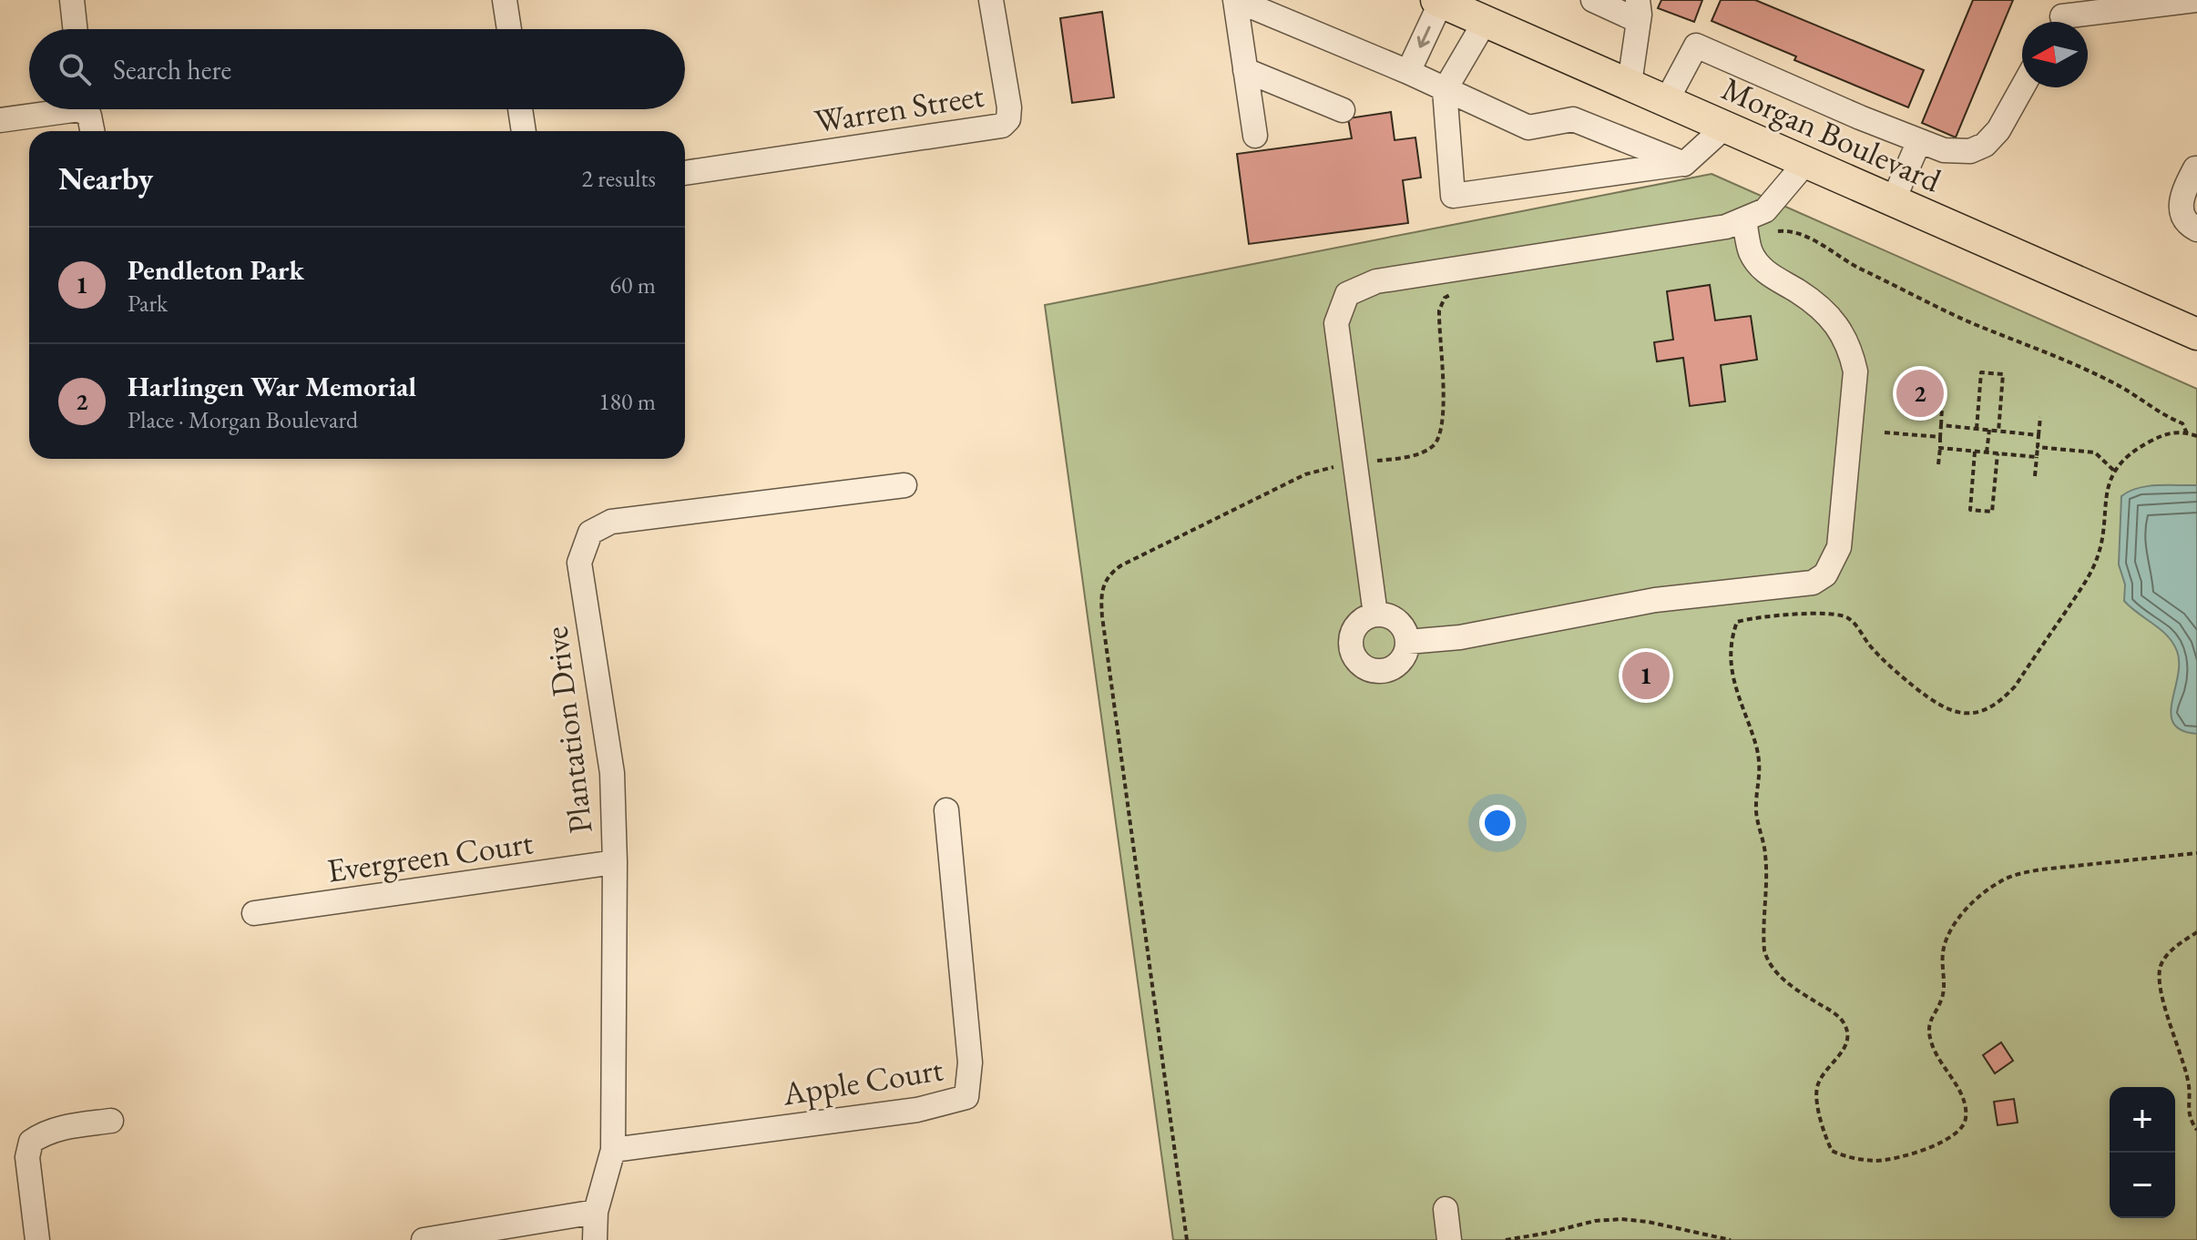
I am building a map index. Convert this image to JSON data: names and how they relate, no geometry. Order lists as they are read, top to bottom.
{
  "streets": {
    "main road": ["Morgan Boulevard"],
    "street": [
      "Warren Street",
      "Plantation Drive",
      "Evergreen Court",
      "Apple Court"
    ]
  },
  "crossings": [
    ["Plantation Drive", "Evergreen Court"],
    ["Plantation Drive", "Apple Court"]
  ],
  "north": "left",
  "page": {
    "search": "Search here",
    "heading": ["Nearby", "2 results"],
    "list": [
      {
        "mark": "1",
        "name": "Pendleton Park",
        "note": "Park",
        "value": "60 m"
      },
      {
        "mark": "2",
        "name": "Harlingen War Memorial",
        "note": "Place · Morgan Boulevard",
        "value": "180 m"
      }
    ],
    "pins": ["2", "1"],
    "map_buttons": ["+", "−"]
  }
}
